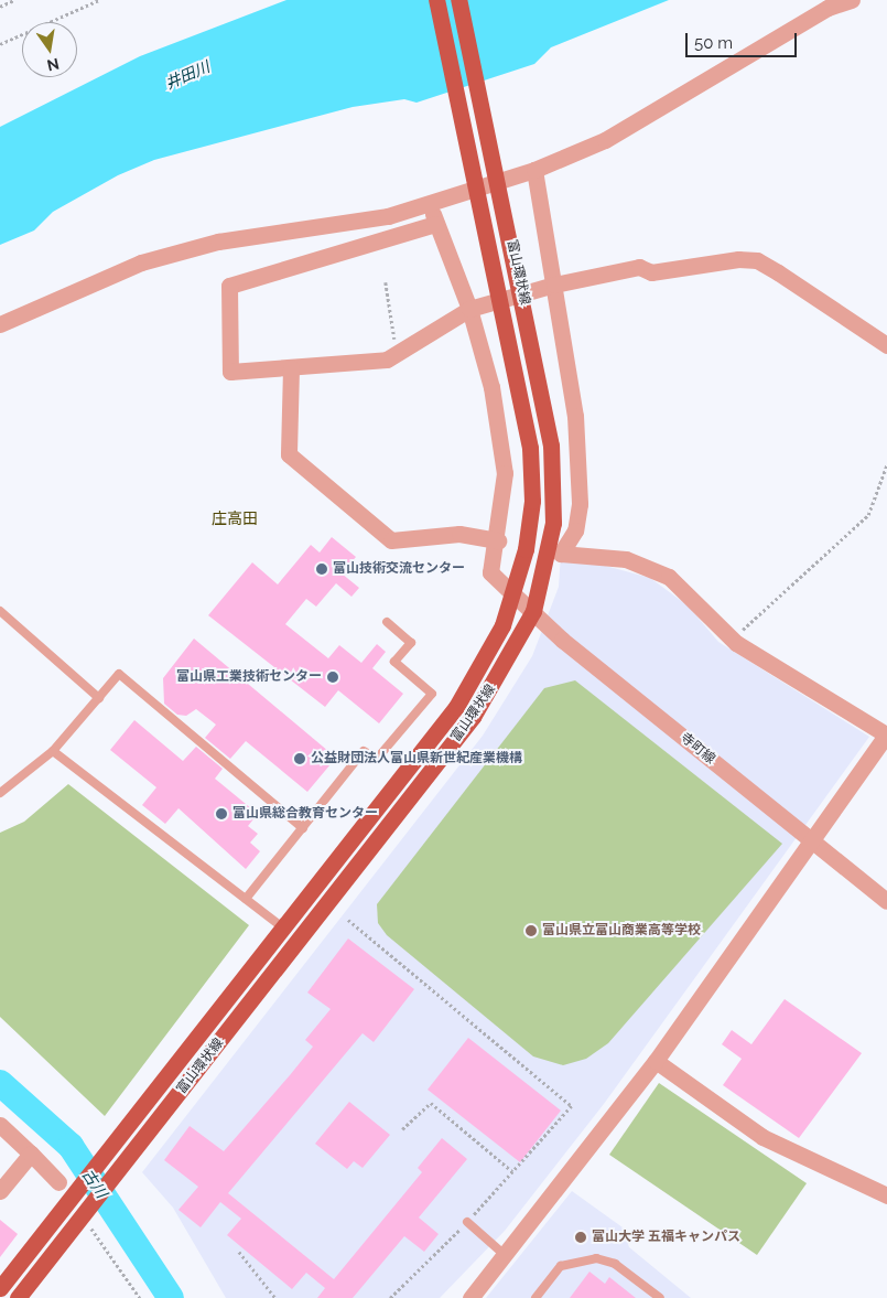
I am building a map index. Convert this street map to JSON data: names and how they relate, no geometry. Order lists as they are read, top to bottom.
{
  "streets": {
    "main road": ["富山環状線"],
    "street": ["寺町線"]
  },
  "crossings": [
    ["富山環状線", "寺町線"]
  ],
  "districts": ["庄高田"],
  "water": ["井田川", "古川"],
  "places": [
    "富山技術交流センター",
    "富山県工業技術センター",
    "公益財団法人富山県新世紀産業機構",
    "富山県総合教育センター",
    "富山県立富山商業高等学校",
    "富山大学 五福キャンパス"
  ],
  "scale_bar": "50 m",
  "north": "bottom"
}
